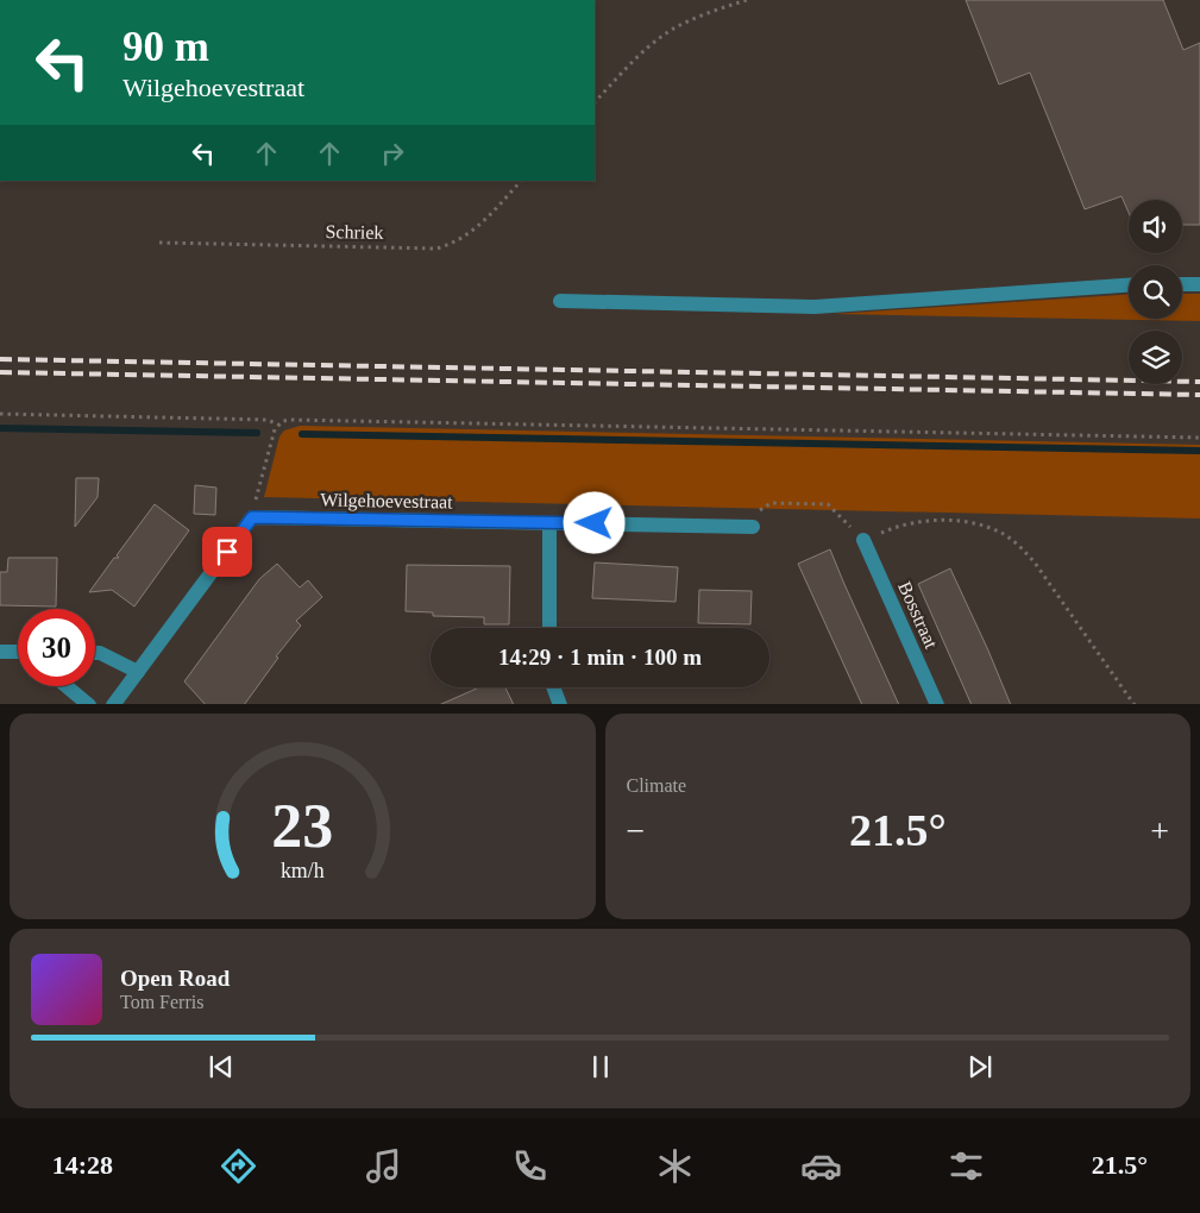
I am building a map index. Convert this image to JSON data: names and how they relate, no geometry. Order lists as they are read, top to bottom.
{
  "streets": {
    "street": ["Wilgehoevestraat", "Bosstraat"],
    "path": ["Schriek"]
  },
  "page": {
    "turn": ["90 m", "Wilgehoevestraat"],
    "limit": "30",
    "trip": "14:29 · 1 min · 100 m",
    "tile": "Climate",
    "heat": ["−", "21.5°", "+"],
    "song": ["Open Road", "Tom Ferris"],
    "tabs": ["14:28", "21.5°"],
    "gauge": ["23", "km/h"]
  }
}
